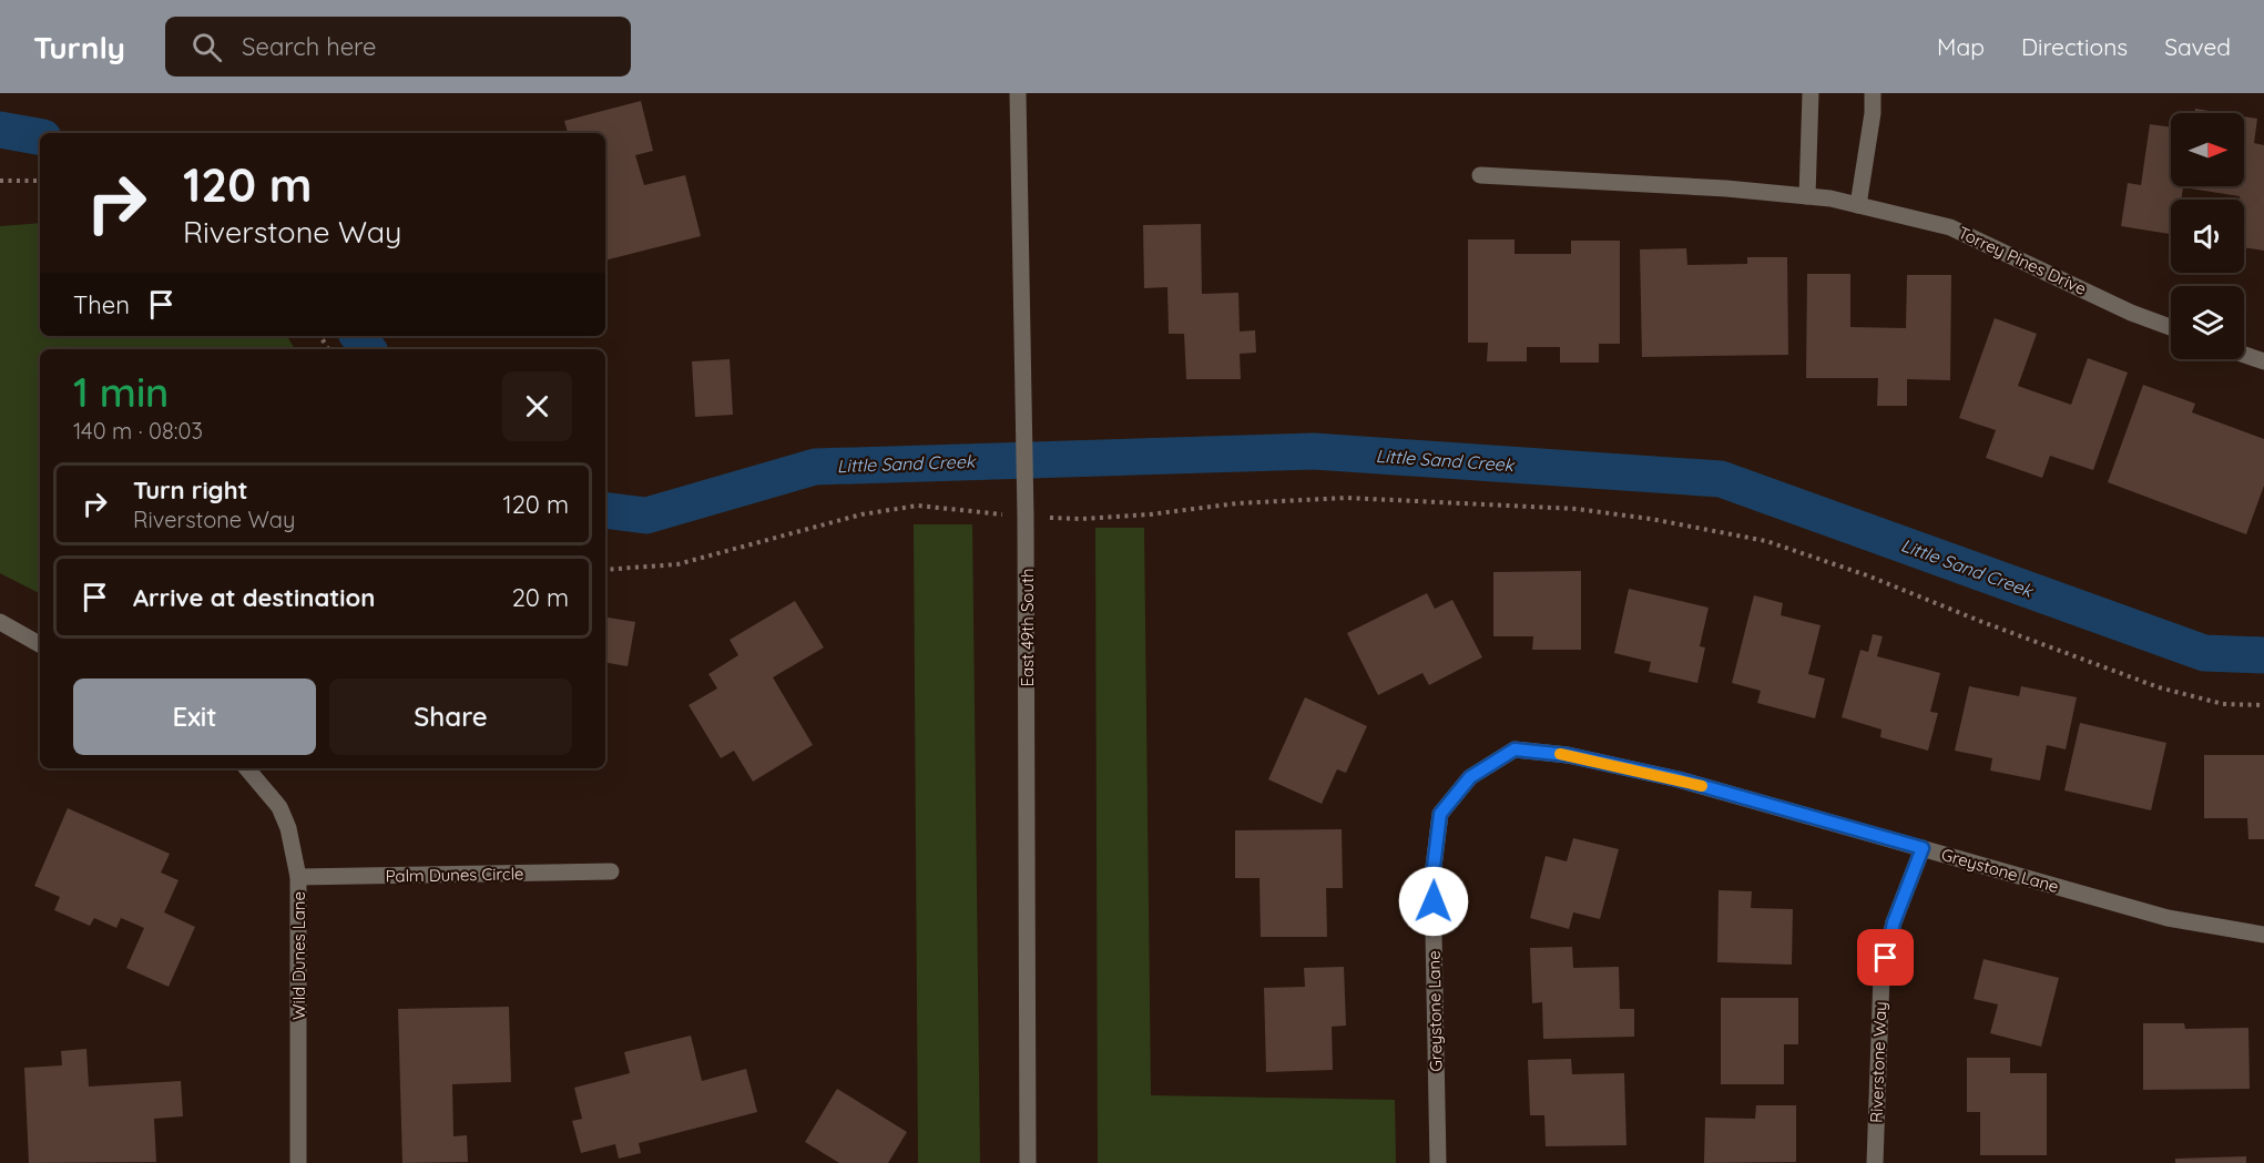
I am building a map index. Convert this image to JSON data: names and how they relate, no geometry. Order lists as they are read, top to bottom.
{
  "streets": {
    "street": [
      "Torrey Pines Drive",
      "East 49th South",
      "Greystone Lane",
      "Palm Dunes Circle",
      "Wild Dunes Lane",
      "Riverstone Way"
    ]
  },
  "crossings": [
    ["Greystone Lane", "Riverstone Way"],
    ["Palm Dunes Circle", "Wild Dunes Lane"]
  ],
  "water": ["Little Sand Creek"],
  "north": "right",
  "page": {
    "header": "Turnly",
    "search": "Search here",
    "nav": ["Map", "Directions", "Saved"],
    "turn": ["120 m", "Riverstone Way"],
    "then": "Then",
    "heading": ["1 min", "140 m · 08:03"],
    "list": [
      {
        "name": "Turn right",
        "note": "Riverstone Way",
        "value": "120 m"
      },
      {
        "name": "Arrive at destination",
        "value": "20 m"
      }
    ],
    "buttons": ["Exit", "Share"]
  }
}
